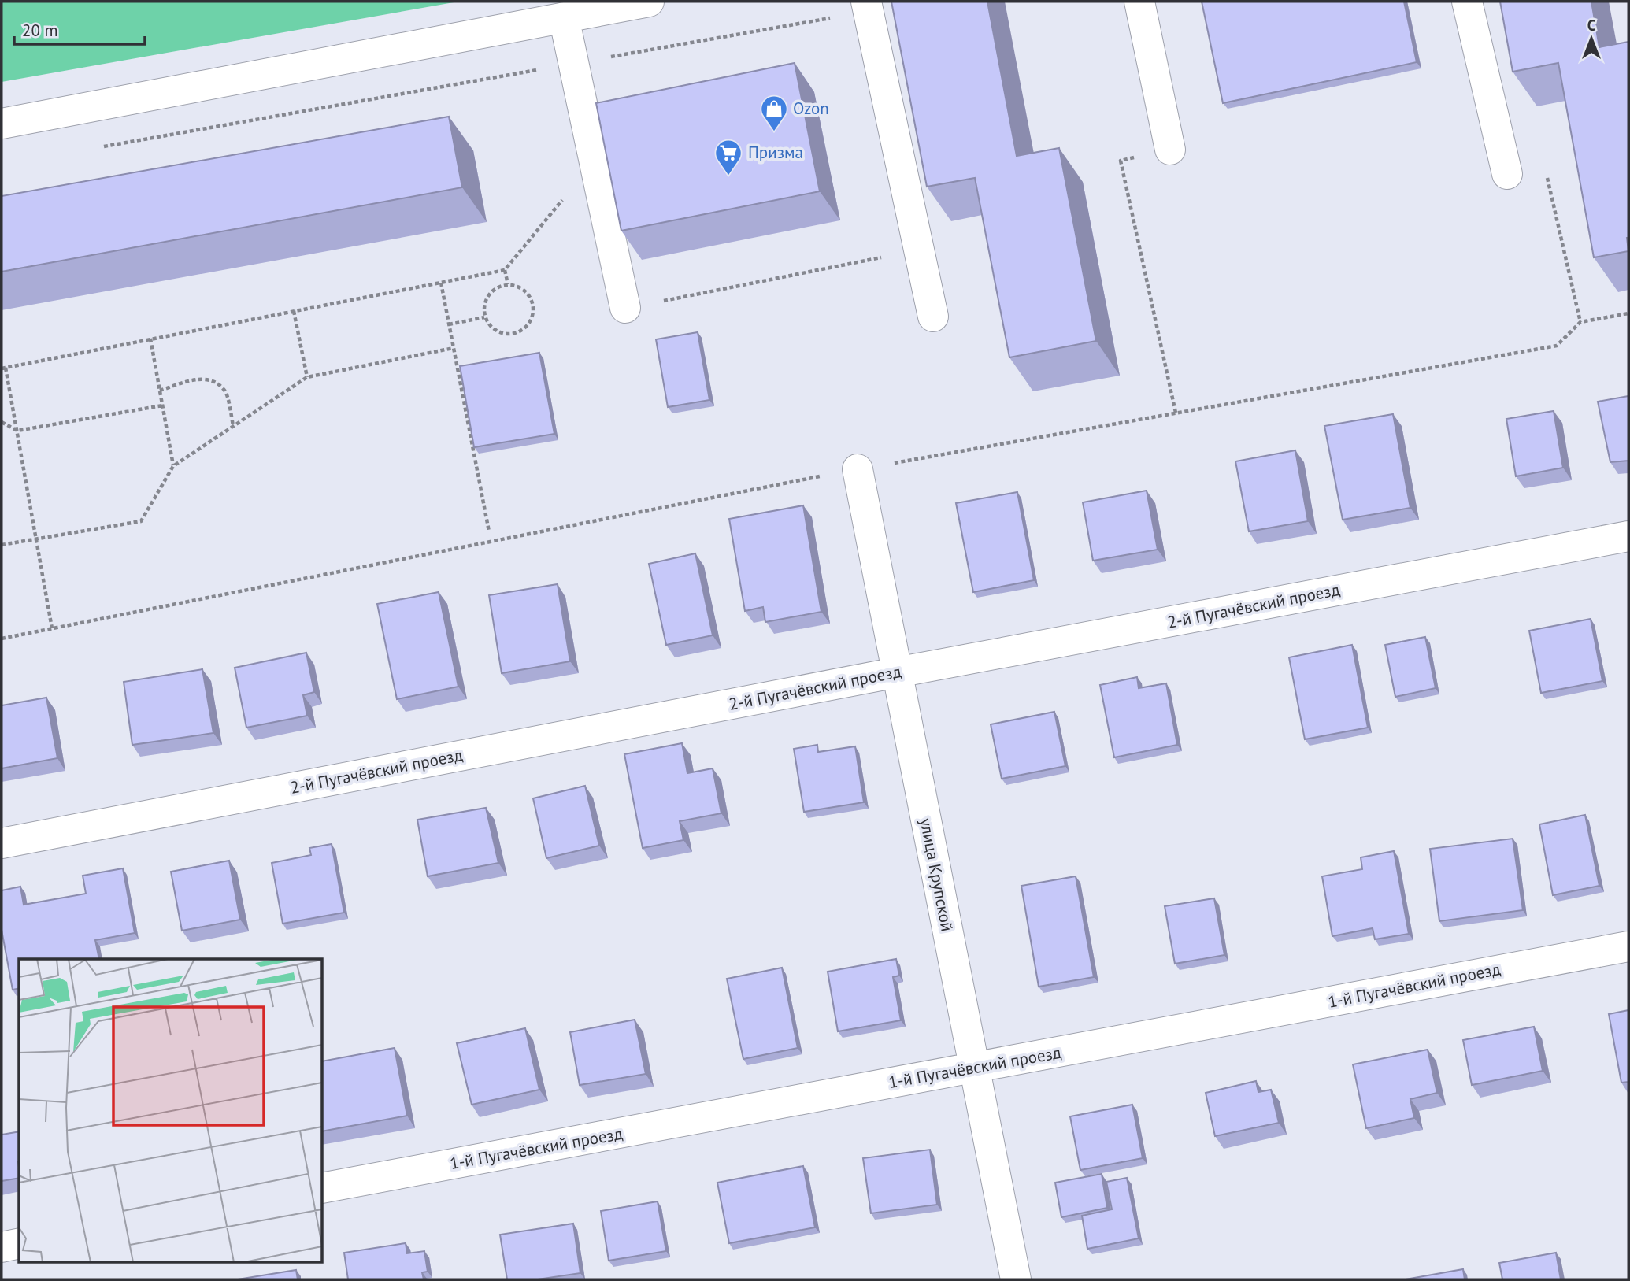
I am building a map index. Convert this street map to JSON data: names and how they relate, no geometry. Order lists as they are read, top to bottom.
{
  "streets": {
    "street": ["2-й Пугачёвский проезд", "улица Крупской", "1-й Пугачёвский проезд"]
  },
  "crossings": [
    ["2-й Пугачёвский проезд", "улица Крупской"],
    ["улица Крупской", "1-й Пугачёвский проезд"]
  ],
  "places": {
    "shop": ["Ozon"],
    "supermarket": ["Призма"]
  },
  "scale_bar": "20 m",
  "north": "top"
}
